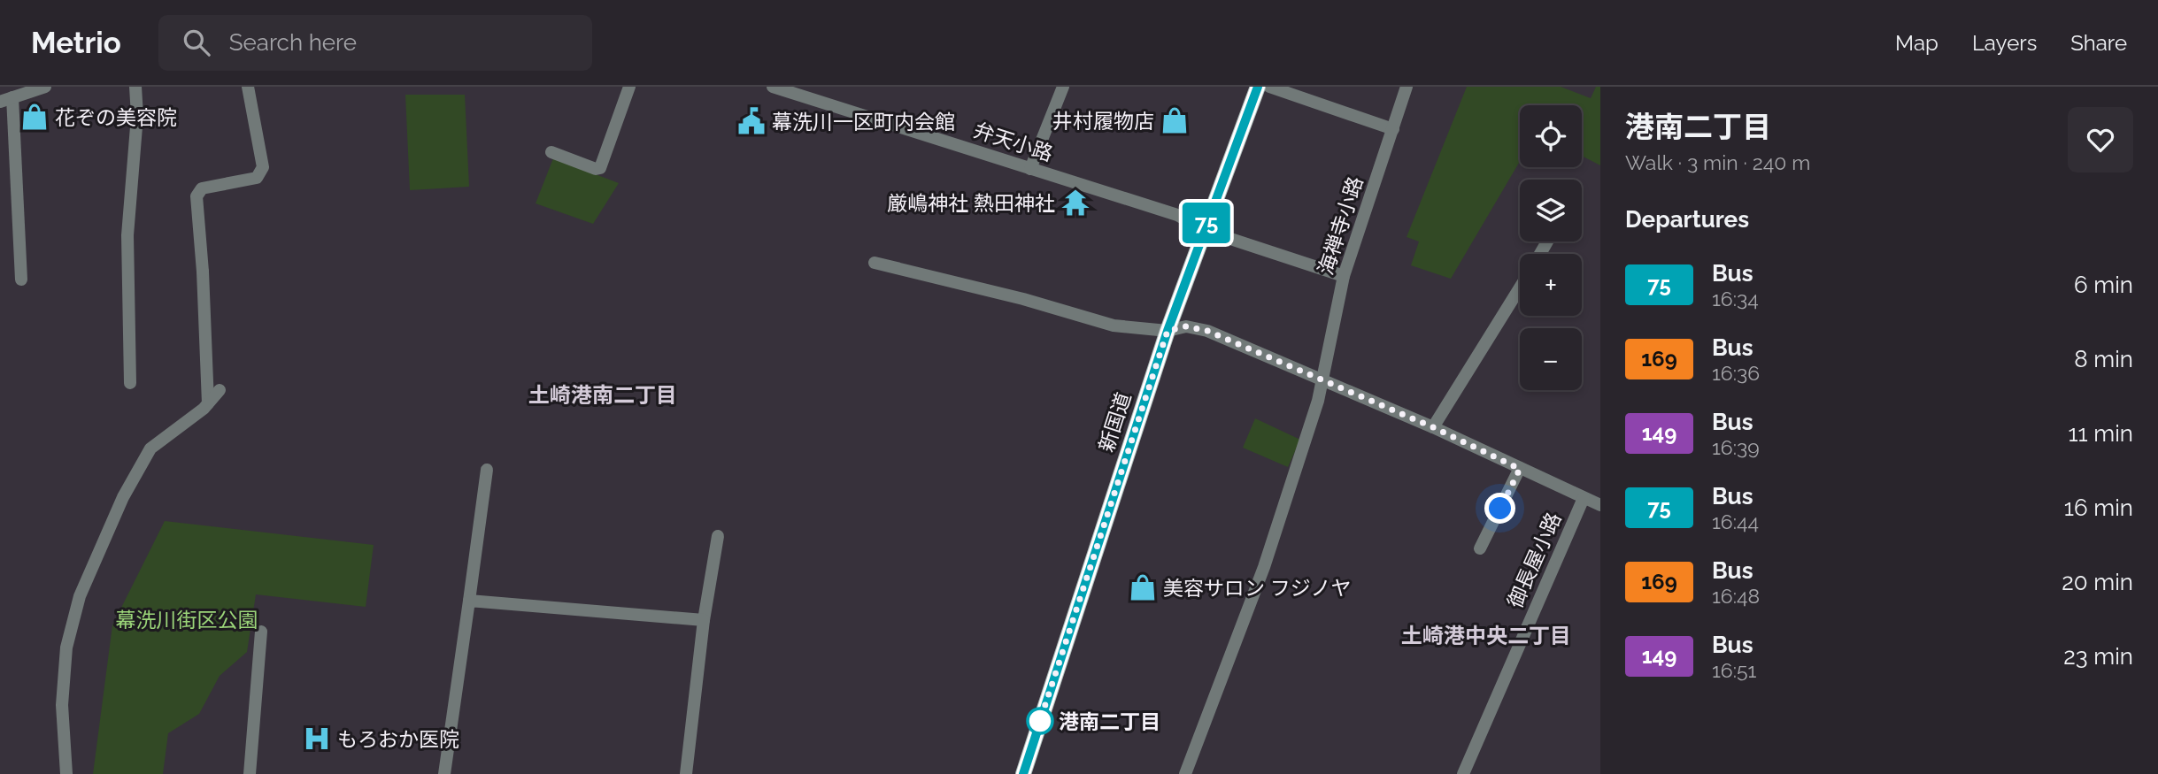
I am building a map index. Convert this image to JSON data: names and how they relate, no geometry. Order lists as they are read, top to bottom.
{
  "streets": {
    "main road": ["新国道"],
    "street": ["弁天小路", "海禅寺小路", "御長屋小路"]
  },
  "crossings": [
    ["弁天小路", "海禅寺小路"],
    ["弁天小路", "新国道"]
  ],
  "districts": ["土崎港南二丁目", "土崎港中央二丁目"],
  "parks": ["幕洗川街区公園"],
  "places": {
    "shop": ["花ぞの美容院", "井村履物店", "美容サロン フジノヤ"],
    "public building": ["幕洗川一区町内会館"],
    "temple": ["厳嶋神社 熱田神社"],
    "other": ["港南二丁目"],
    "hospital": ["もろおか医院"]
  },
  "lines": ["bus line 75"],
  "page": {
    "header": "Metrio",
    "search": "Search here",
    "nav": ["Map", "Layers", "Share"],
    "on_map": "75",
    "heading": [
      ["港南二丁目", "Walk · 3 min · 240 m"],
      "Departures"
    ],
    "map_buttons": ["+", "−"],
    "list": [
      {
        "mark": "75",
        "name": "Bus",
        "note": "16:34",
        "value": "6 min"
      },
      {
        "mark": "169",
        "name": "Bus",
        "note": "16:36",
        "value": "8 min"
      },
      {
        "mark": "149",
        "name": "Bus",
        "note": "16:39",
        "value": "11 min"
      },
      {
        "mark": "75",
        "name": "Bus",
        "note": "16:44",
        "value": "16 min"
      },
      {
        "mark": "169",
        "name": "Bus",
        "note": "16:48",
        "value": "20 min"
      },
      {
        "mark": "149",
        "name": "Bus",
        "note": "16:51",
        "value": "23 min"
      }
    ]
  }
}
